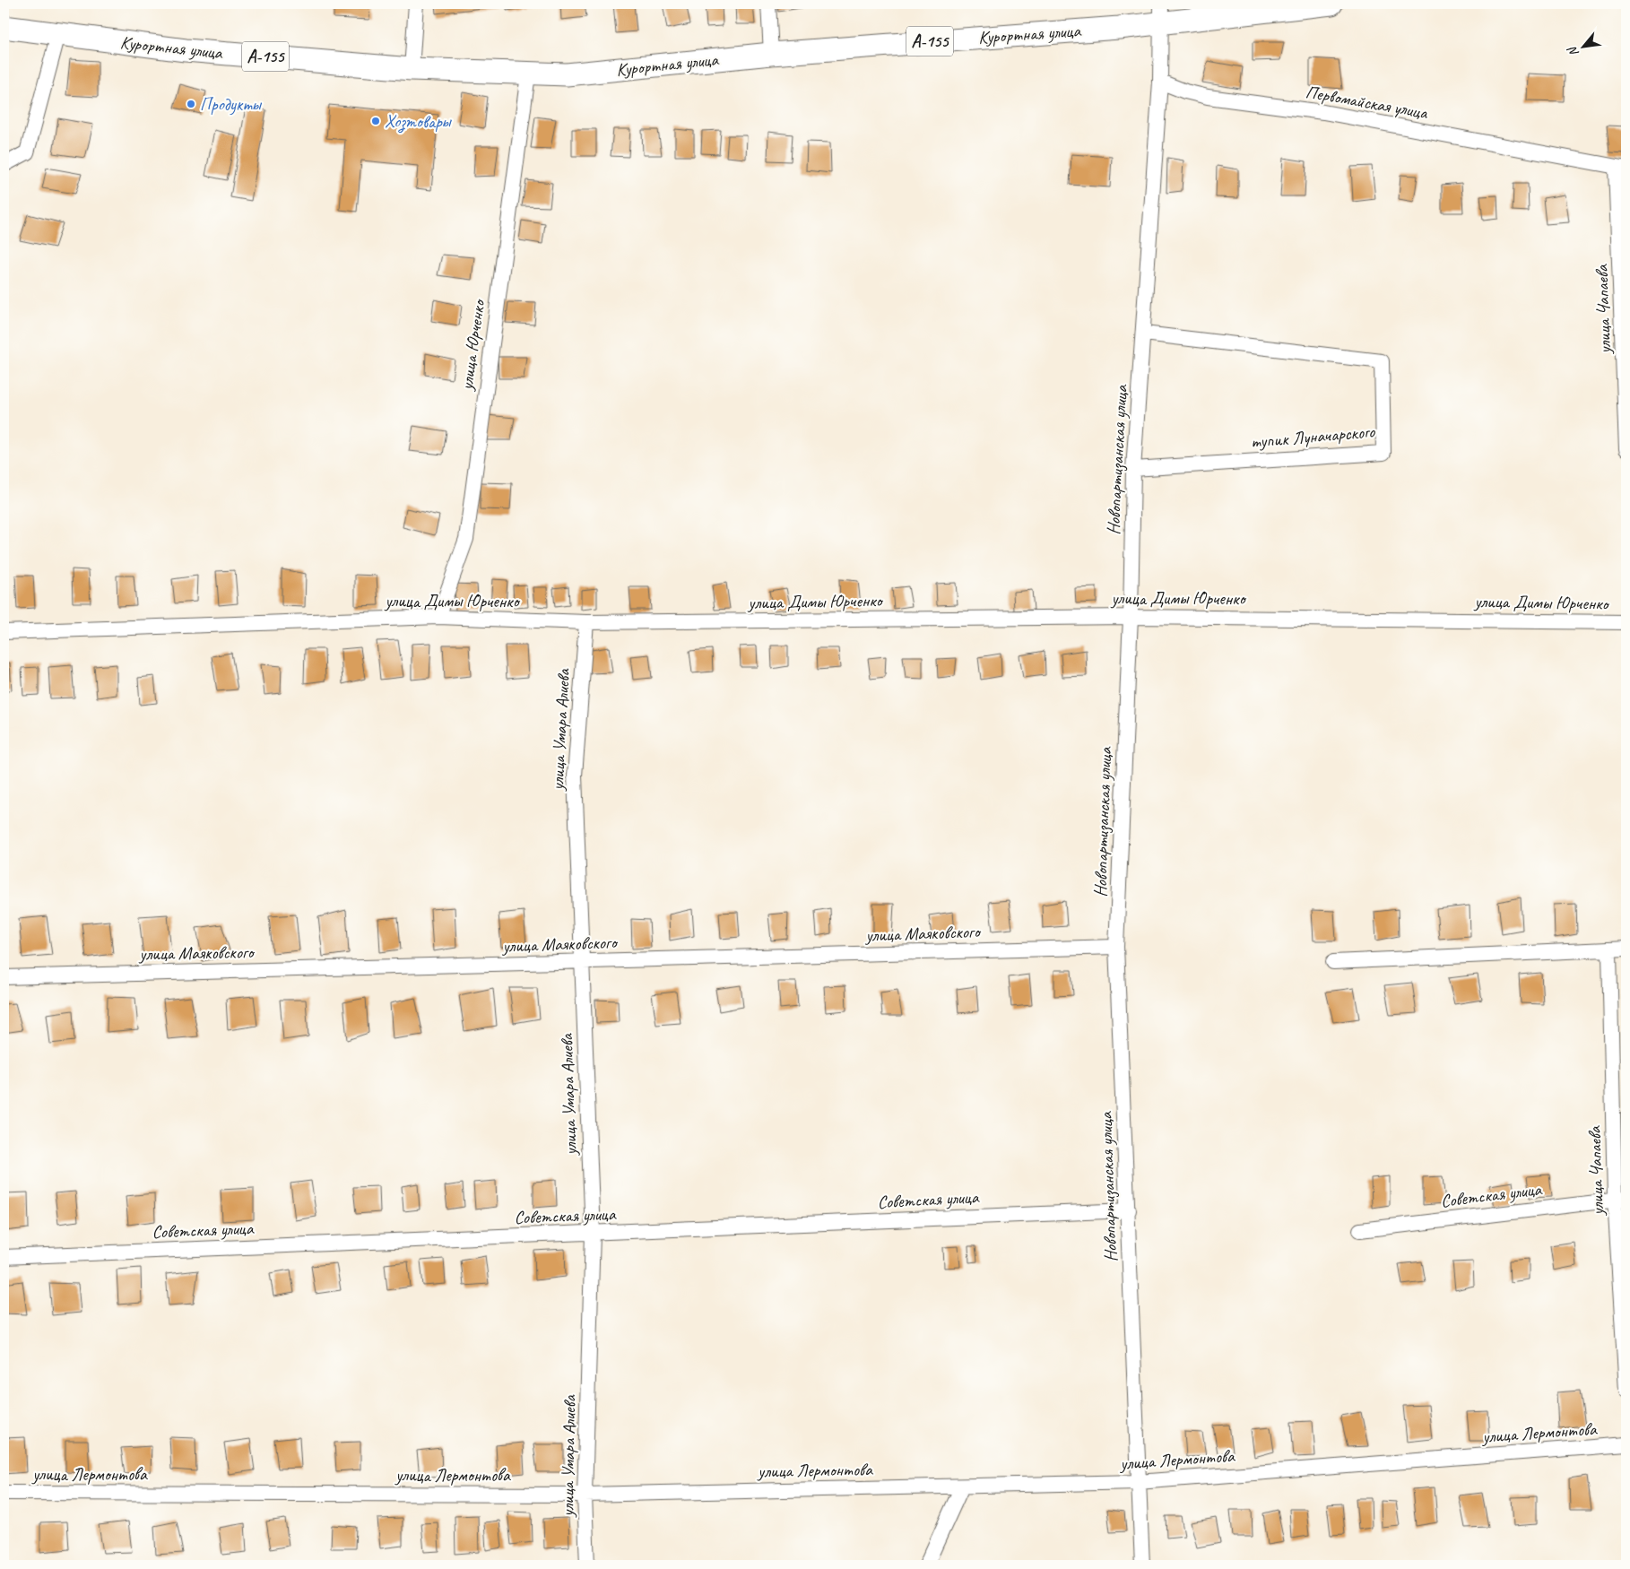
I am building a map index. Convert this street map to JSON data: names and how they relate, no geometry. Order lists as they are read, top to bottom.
{
  "streets": {
    "main road": ["Курортная улица", "А-155"],
    "street": [
      "Первомайская улица",
      "улица Чапаева",
      "улица Юрченко",
      "тупик Луначарского",
      "Новопартизанская улица",
      "улица Димы Юрченко",
      "улица Умара Алиева",
      "улица Маяковского",
      "Советская улица",
      "улица Лермонтова"
    ]
  },
  "crossings": [
    ["Курортная улица", "улица Юрченко"],
    ["Первомайская улица", "улица Чапаева"],
    ["Первомайская улица", "Новопартизанская улица"],
    ["улица Чапаева", "Советская улица"],
    ["улица Юрченко", "улица Димы Юрченко"],
    ["тупик Луначарского", "Новопартизанская улица"],
    ["Новопартизанская улица", "улица Димы Юрченко"],
    ["Новопартизанская улица", "улица Маяковского"],
    ["Новопартизанская улица", "Советская улица"],
    ["Новопартизанская улица", "улица Лермонтова"],
    ["улица Димы Юрченко", "улица Умара Алиева"],
    ["улица Умара Алиева", "улица Маяковского"],
    ["улица Умара Алиева", "Советская улица"],
    ["улица Умара Алиева", "улица Лермонтова"]
  ],
  "places": ["Продукты", "Хозтовары"],
  "north": "bottom left"
}
